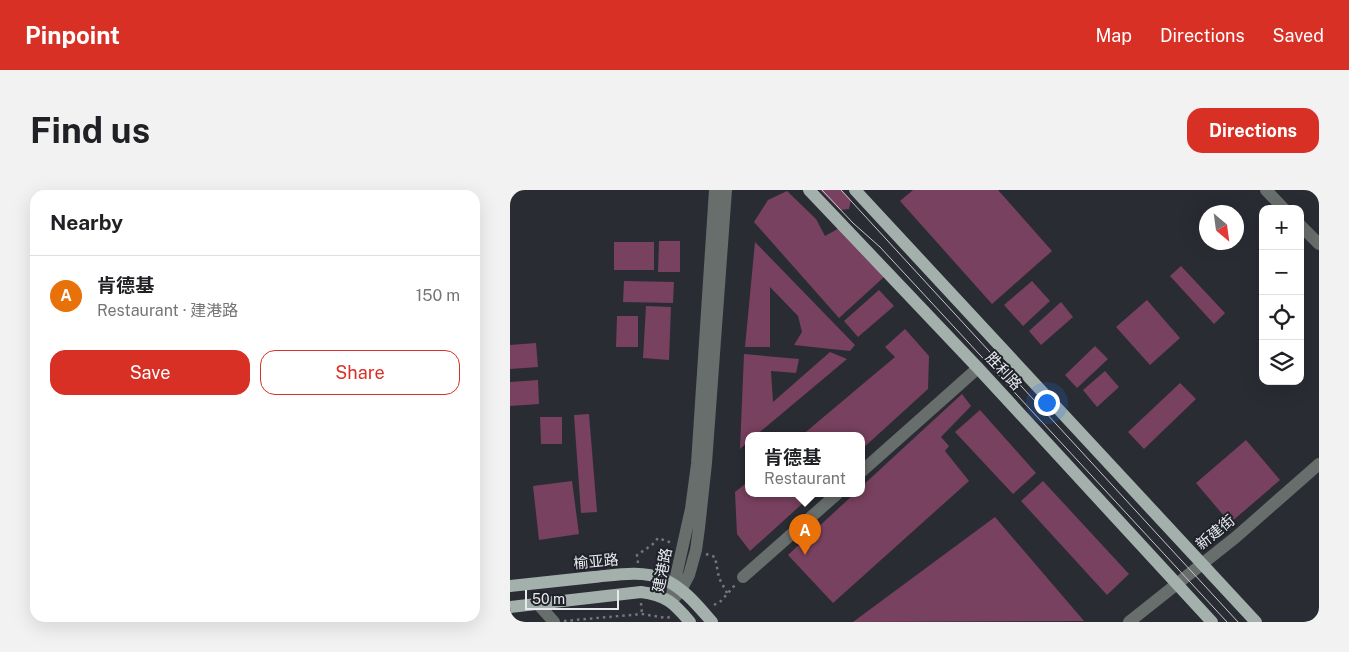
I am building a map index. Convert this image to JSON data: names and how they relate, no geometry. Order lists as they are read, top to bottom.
{
  "streets": {
    "main road": ["胜利路", "榆亚路"],
    "street": ["新建街", "建港路"]
  },
  "crossings": [
    ["胜利路", "新建街"],
    ["榆亚路", "建港路"]
  ],
  "scale_bar": "50 m",
  "north": "bottom right",
  "page": {
    "header": "Pinpoint",
    "nav": ["Map", "Directions", "Saved"],
    "buttons": [
      "Directions",
      ["Save", "Share"]
    ],
    "title": "Find us",
    "heading": "Nearby",
    "map_buttons": ["+", "−"],
    "list": [
      {
        "mark": "A",
        "name": "肯德基",
        "note": "Restaurant · 建港路",
        "value": "150 m"
      }
    ],
    "popup": ["肯德基", "Restaurant"],
    "pins": "A",
    "scale": "50 m"
  }
}
